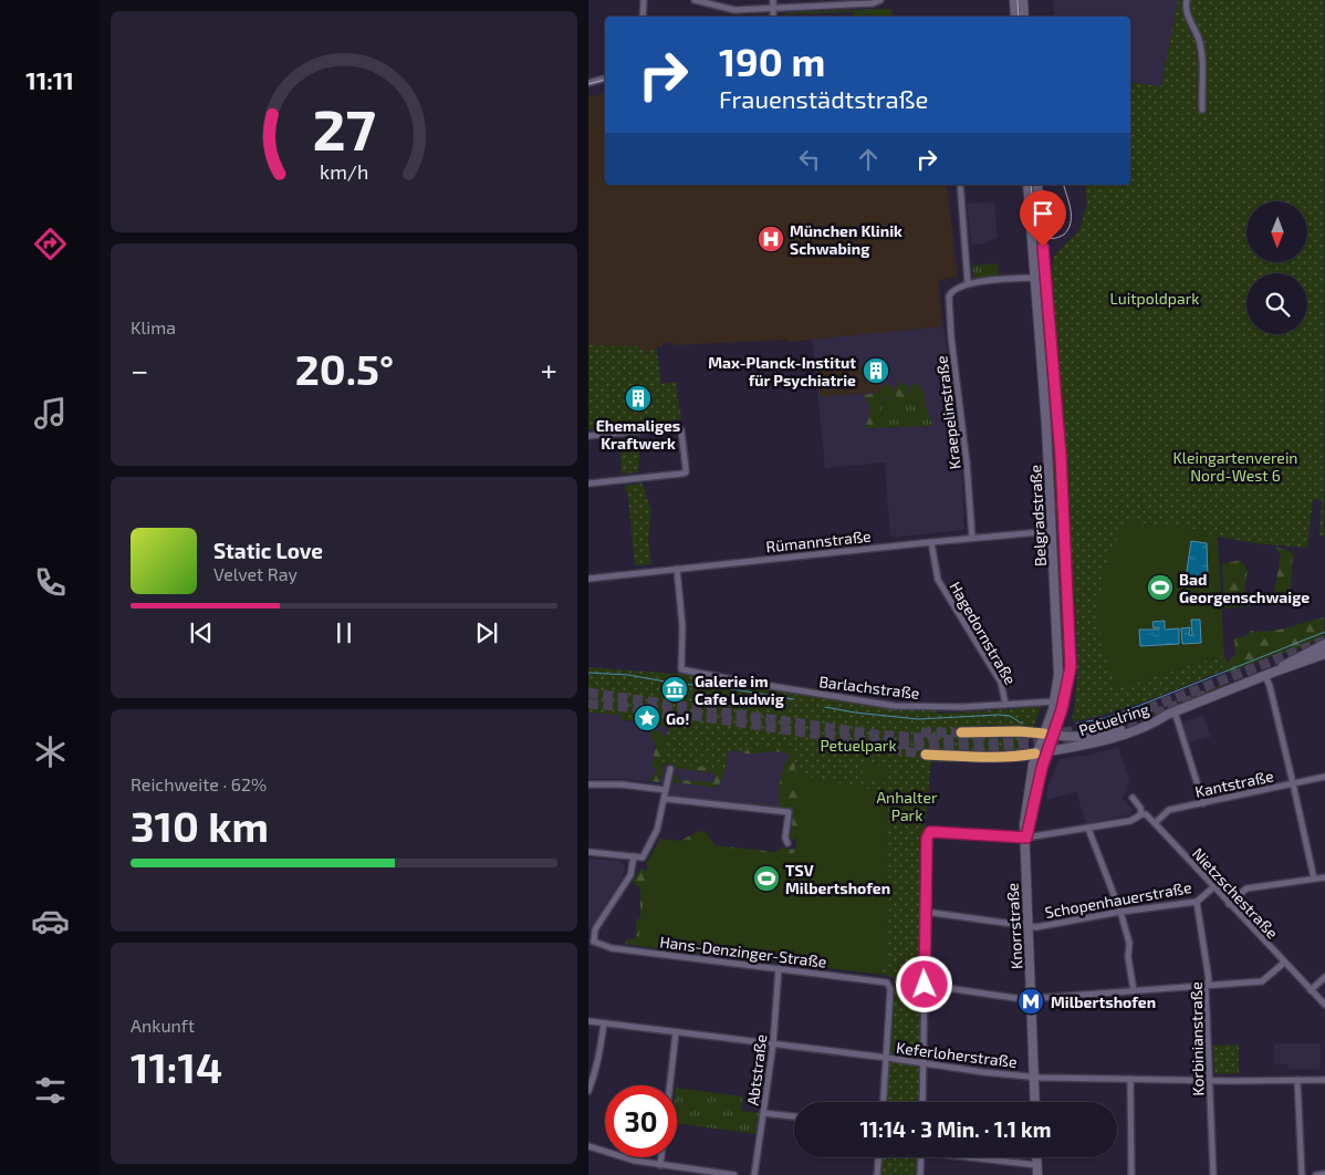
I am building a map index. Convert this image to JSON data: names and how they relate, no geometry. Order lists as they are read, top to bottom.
{
  "streets": {
    "main road": ["Belgradstraße", "Petuelring", "Knorrstraße"],
    "street": [
      "Kraepelinstraße",
      "Rümannstraße",
      "Hagedornstraße",
      "Barlachstraße",
      "Kantstraße",
      "Nietzschestraße",
      "Schopenhauerstraße",
      "Hans-Denzinger-Straße",
      "Korbinianstraße",
      "Keferloherstraße",
      "Abtstraße"
    ]
  },
  "crossings": [
    ["Kraepelinstraße", "Rümannstraße"],
    ["Belgradstraße", "Rümannstraße"],
    ["Belgradstraße", "Barlachstraße"],
    ["Belgradstraße", "Petuelring"],
    ["Belgradstraße", "Knorrstraße"],
    ["Rümannstraße", "Hagedornstraße"],
    ["Rümannstraße", "Barlachstraße"],
    ["Hagedornstraße", "Barlachstraße"],
    ["Petuelring", "Knorrstraße"],
    ["Kantstraße", "Nietzschestraße"],
    ["Nietzschestraße", "Schopenhauerstraße"],
    ["Schopenhauerstraße", "Knorrstraße"],
    ["Schopenhauerstraße", "Korbinianstraße"],
    ["Knorrstraße", "Keferloherstraße"],
    ["Hans-Denzinger-Straße", "Keferloherstraße"],
    ["Hans-Denzinger-Straße", "Abtstraße"],
    ["Korbinianstraße", "Keferloherstraße"],
    ["Keferloherstraße", "Abtstraße"]
  ],
  "parks": [
    "Luitpoldpark",
    "Kleingartenverein Nord-West 6",
    "Petuelpark",
    "Anhalter Park"
  ],
  "places": {
    "hospital": ["München Klinik Schwabing"],
    "building": ["Max-Planck-Institut für Psychiatrie", "Ehemaliges Kraftwerk"],
    "sports": ["Bad Georgenschwaige", "TSV Milbertshofen"],
    "museum": ["Galerie im Cafe Ludwig"],
    "place": ["Go!"],
    "metro station": ["Milbertshofen"]
  },
  "north": "bottom",
  "page": {
    "tabs": "11:11",
    "turn": ["190 m", "Frauenstädtstraße"],
    "tile": [
      "Klima",
      ["Reichweite · 62%", "310 km"],
      ["Ankunft", "11:14"]
    ],
    "heat": ["−", "20.5°", "+"],
    "song": ["Static Love", "Velvet Ray"],
    "limit": "30",
    "trip": "11:14 · 3 Min. · 1.1 km",
    "gauge": ["27", "km/h"]
  }
}
